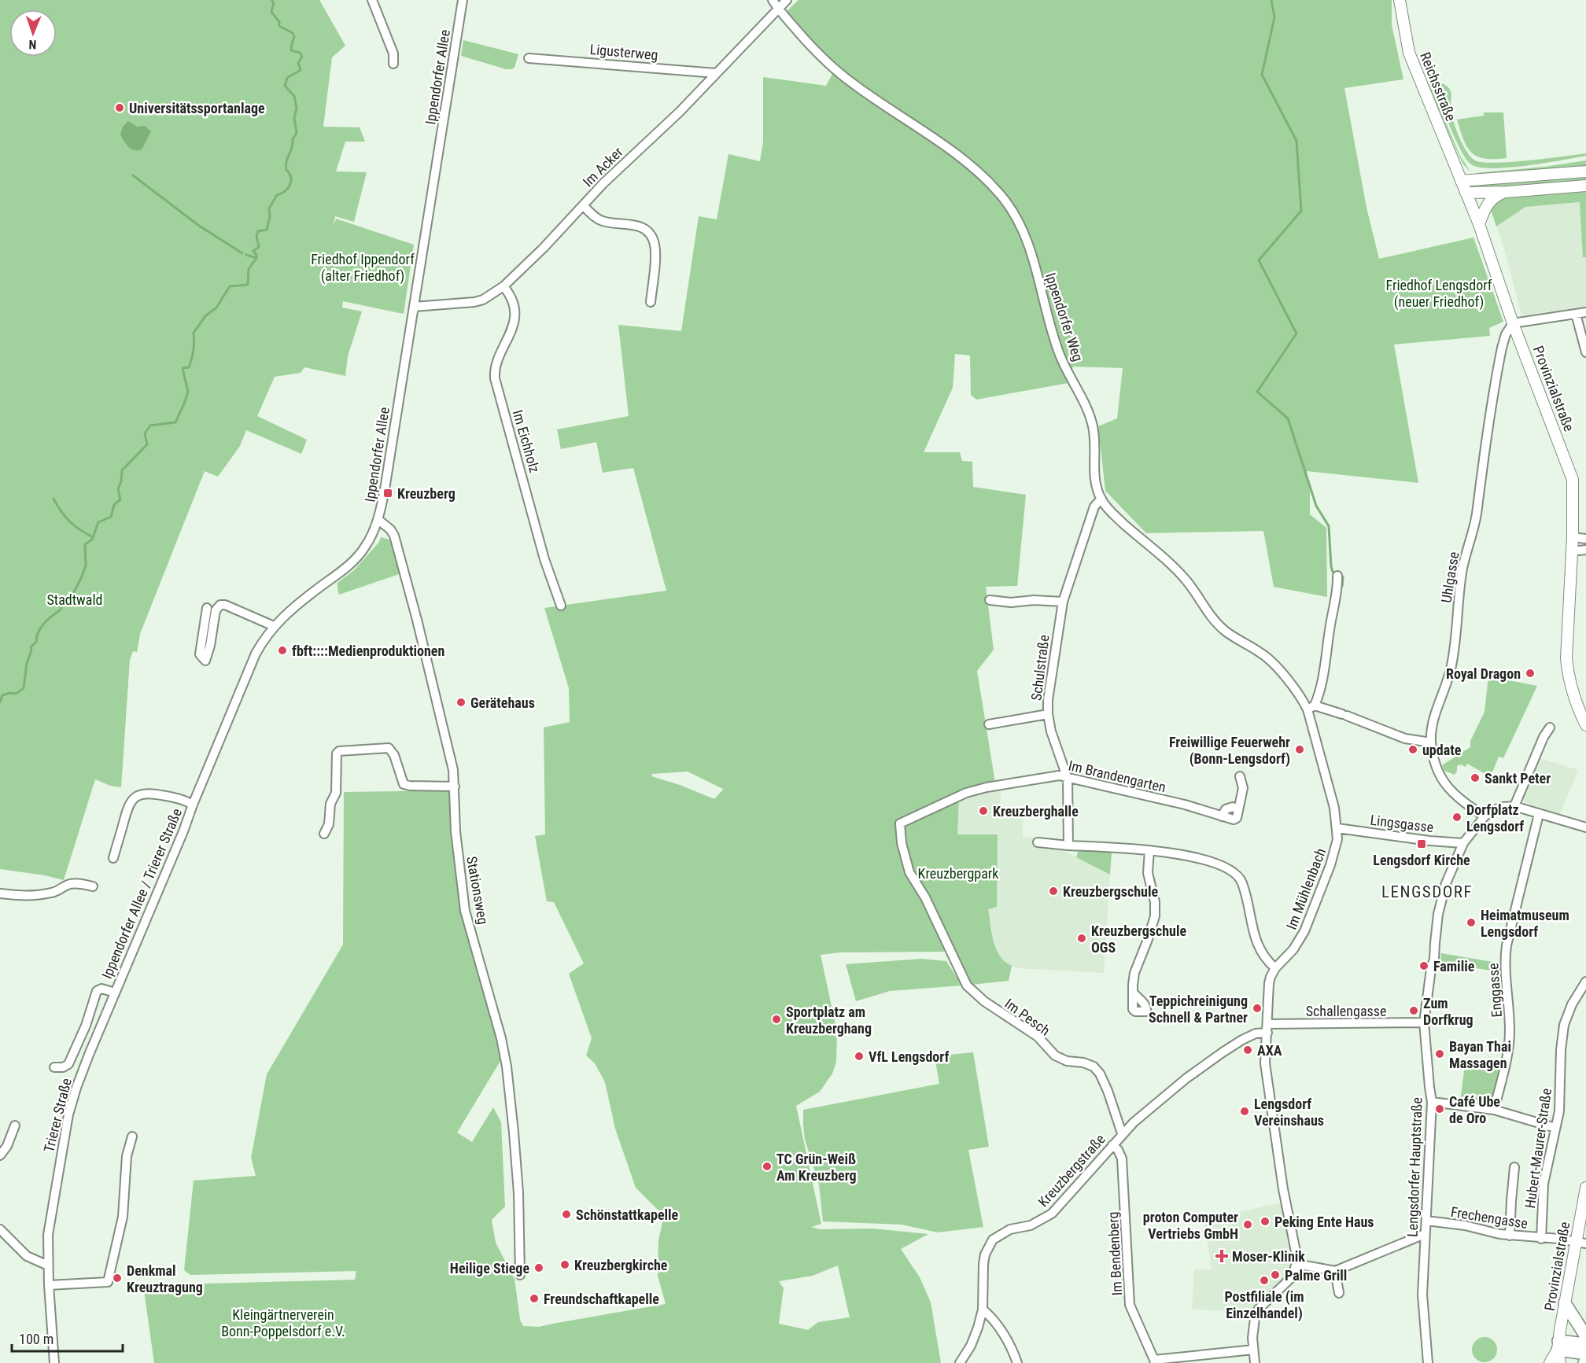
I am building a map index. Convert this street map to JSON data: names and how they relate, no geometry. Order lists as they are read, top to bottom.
{
  "streets": {
    "main road": ["Reichsstraße", "Provinzialstraße"],
    "street": [
      "Ligusterweg",
      "Ippendorfer Allee",
      "Im Acker",
      "Ippendorfer Weg",
      "Im Eichholz",
      "Uhlgasse",
      "Schulstraße",
      "Im Brandengarten",
      "Lingsgasse",
      "Im Mühlenbach",
      "Stationsweg",
      "Ippendorfer Allee / Trierer Straße",
      "Enggasse",
      "Schallengasse",
      "Im Pesch",
      "Trierer Straße",
      "Hubert-Maurer-Straße",
      "Lengsdorfer Hauptstraße",
      "Kreuzbergstraße",
      "Frechengasse",
      "Im Bendenberg"
    ]
  },
  "crossings": [
    ["Ligusterweg", "Im Acker"],
    ["Ippendorfer Allee", "Im Acker"],
    ["Ippendorfer Allee", "Stationsweg"],
    ["Ippendorfer Allee", "Ippendorfer Allee / Trierer Straße"],
    ["Reichsstraße", "Provinzialstraße"],
    ["Im Acker", "Ippendorfer Weg"],
    ["Im Acker", "Im Eichholz"],
    ["Ippendorfer Weg", "Schulstraße"],
    ["Ippendorfer Weg", "Im Mühlenbach"],
    ["Provinzialstraße", "Uhlgasse"],
    ["Provinzialstraße", "Frechengasse"],
    ["Uhlgasse", "Lengsdorfer Hauptstraße"],
    ["Schulstraße", "Im Brandengarten"],
    ["Im Brandengarten", "Im Pesch"],
    ["Lingsgasse", "Im Mühlenbach"],
    ["Lingsgasse", "Lengsdorfer Hauptstraße"],
    ["Im Mühlenbach", "Schallengasse"],
    ["Im Mühlenbach", "Kreuzbergstraße"],
    ["Ippendorfer Allee / Trierer Straße", "Trierer Straße"],
    ["Schallengasse", "Lengsdorfer Hauptstraße"],
    ["Schallengasse", "Kreuzbergstraße"],
    ["Im Pesch", "Kreuzbergstraße"],
    ["Hubert-Maurer-Straße", "Frechengasse"],
    ["Lengsdorfer Hauptstraße", "Frechengasse"],
    ["Kreuzbergstraße", "Im Bendenberg"]
  ],
  "districts": ["LENGSDORF"],
  "parks": [
    "Friedhof Ippendorf (alter Friedhof)",
    "Friedhof Lengsdorf (neuer Friedhof)",
    "Stadtwald",
    "Kreuzbergpark",
    "Kleingärtnerverein Bonn-Poppelsdorf e.V."
  ],
  "places": {
    "other": [
      "Universitätssportanlage",
      "fbft::::Medienproduktionen",
      "Royal Dragon",
      "Gerätehaus",
      "Freiwillige Feuerwehr (Bonn-Lengsdorf)",
      "update",
      "Sankt Peter",
      "Kreuzberghalle",
      "Dorfplatz Lengsdorf",
      "Kreuzbergschule",
      "Heimatmuseum Lengsdorf",
      "Kreuzbergschule OGS",
      "Familie",
      "Teppichreinigung Schnell & Partner",
      "Zum Dorfkrug",
      "Sportplatz am Kreuzberghang",
      "AXA",
      "Bayan Thai Massagen",
      "VfL Lengsdorf",
      "Café Ube de Oro",
      "Lengsdorf Vereinshaus",
      "TC Grün-Weiß Am Kreuzberg",
      "Schönstattkapelle",
      "Peking Ente Haus",
      "proton Computer Vertriebs GmbH",
      "Kreuzbergkirche",
      "Heilige Stiege",
      "Palme Grill",
      "Denkmal Kreuztragung",
      "Postfiliale (im Einzelhandel)",
      "Freundschaftkapelle"
    ],
    "transit": ["Kreuzberg", "Lengsdorf Kirche"],
    "health": ["Moser-Klinik"]
  },
  "scale_bar": "100 m",
  "north": "bottom"
}
